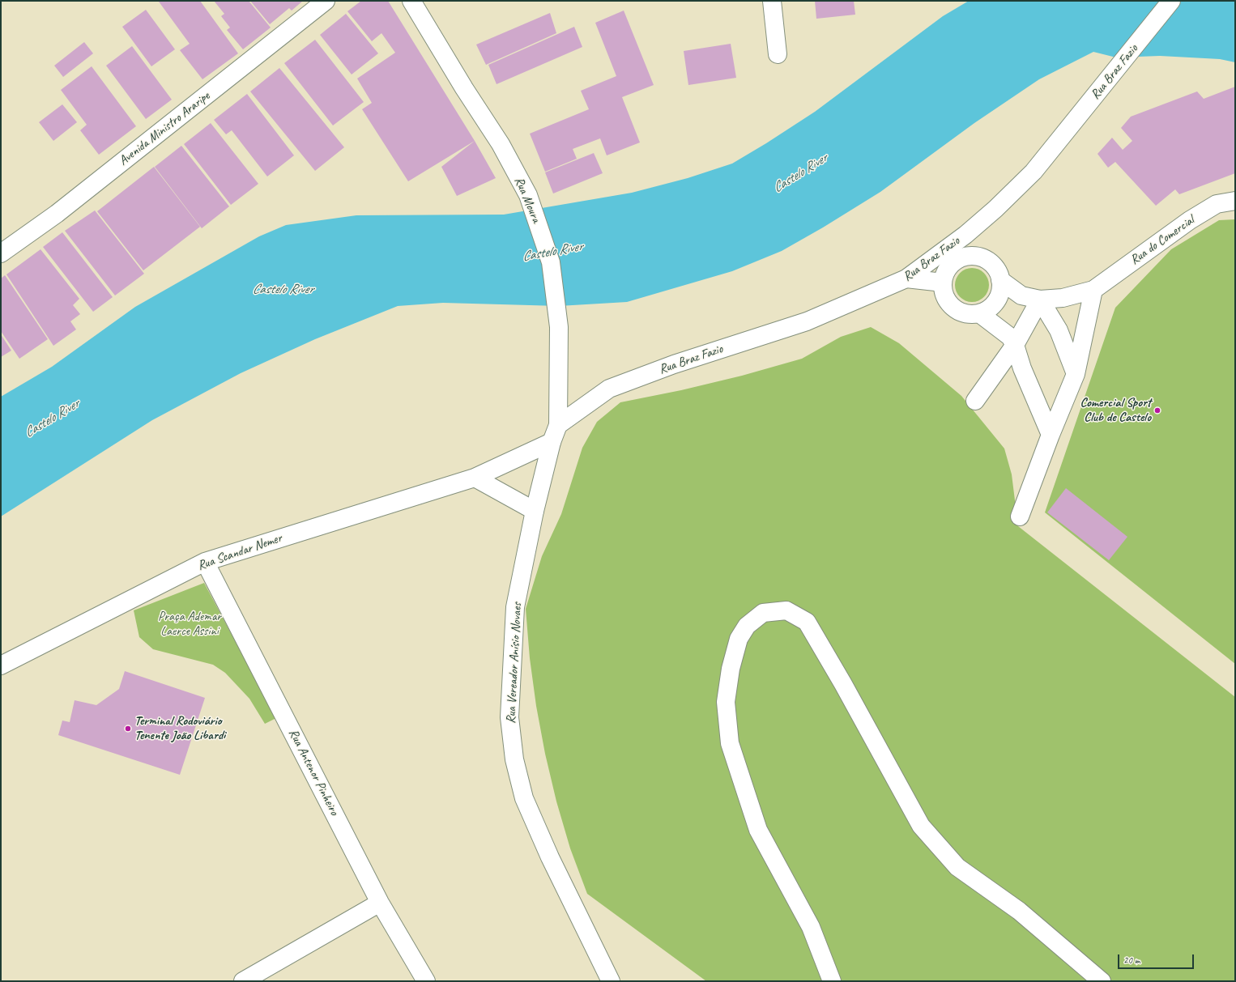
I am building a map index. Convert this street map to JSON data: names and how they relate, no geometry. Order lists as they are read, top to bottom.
{
  "streets": {
    "street": [
      "Rua Braz Fazio",
      "Avenida Ministro Araripe",
      "Rua Moura",
      "Rua do Comercial",
      "Rua Scandar Nemer",
      "Rua Vereador Anísio Novaes",
      "Rua Antenor Pinheiro"
    ]
  },
  "crossings": [
    ["Rua Braz Fazio", "Rua Moura"],
    ["Rua Braz Fazio", "Rua Vereador Anísio Novaes"],
    ["Rua Moura", "Rua Vereador Anísio Novaes"],
    ["Rua Scandar Nemer", "Rua Vereador Anísio Novaes"],
    ["Rua Scandar Nemer", "Rua Antenor Pinheiro"]
  ],
  "water": ["Castelo River"],
  "parks": ["Praça Ademar Laerce Assini"],
  "places": ["Comercial Sport Club de Castelo", "Terminal Rodoviário Tenente João Libardi"],
  "scale_bar": "20 m"
}
